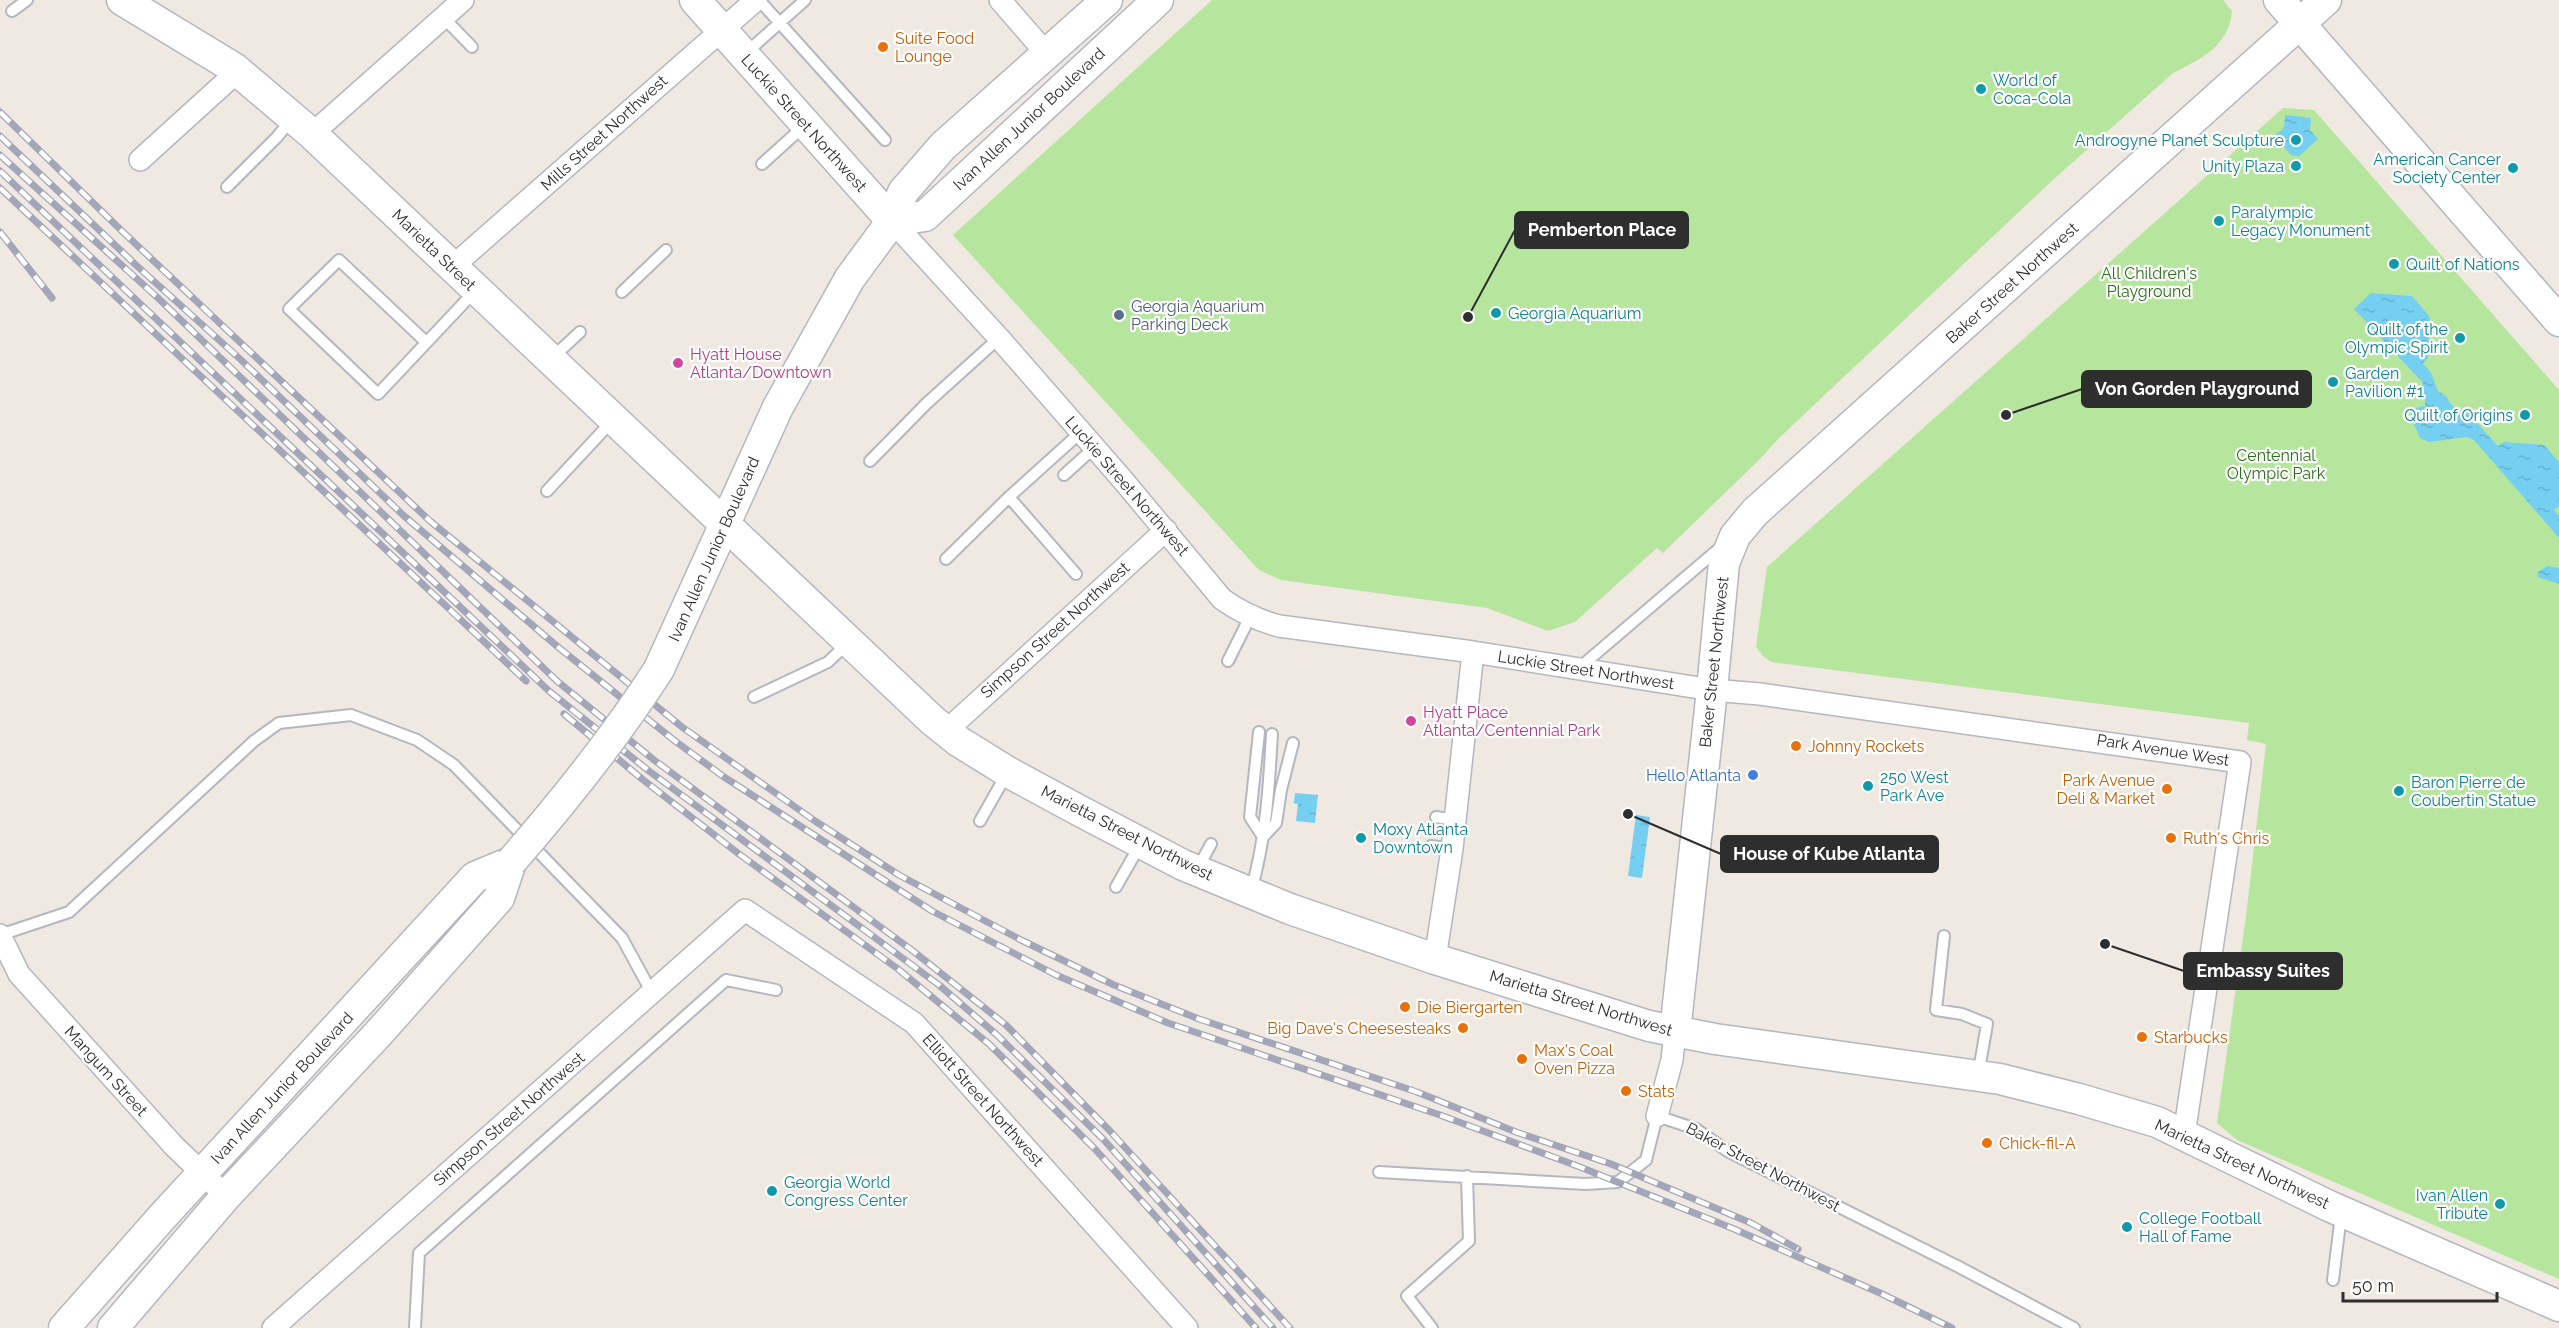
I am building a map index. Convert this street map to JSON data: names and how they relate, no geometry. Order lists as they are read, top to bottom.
{
  "streets": {
    "main road": [
      "Ivan Allen Junior Boulevard",
      "Luckie Street Northwest",
      "Marietta Street",
      "Baker Street Northwest",
      "Marietta Street Northwest"
    ],
    "street": [
      "Mills Street Northwest",
      "Simpson Street Northwest",
      "Park Avenue West",
      "Mangum Street",
      "Elliott Street Northwest"
    ]
  },
  "crossings": [
    ["Ivan Allen Junior Boulevard", "Luckie Street Northwest"],
    ["Ivan Allen Junior Boulevard", "Marietta Street"],
    ["Ivan Allen Junior Boulevard", "Marietta Street Northwest"],
    ["Ivan Allen Junior Boulevard", "Mangum Street"],
    ["Luckie Street Northwest", "Mills Street Northwest"],
    ["Luckie Street Northwest", "Baker Street Northwest"],
    ["Luckie Street Northwest", "Simpson Street Northwest"],
    ["Luckie Street Northwest", "Park Avenue West"],
    ["Mills Street Northwest", "Marietta Street"],
    ["Marietta Street", "Marietta Street Northwest"],
    ["Baker Street Northwest", "Park Avenue West"],
    ["Baker Street Northwest", "Marietta Street Northwest"],
    ["Simpson Street Northwest", "Marietta Street Northwest"],
    ["Simpson Street Northwest", "Elliott Street Northwest"],
    ["Park Avenue West", "Marietta Street Northwest"]
  ],
  "parks": ["All Children's Playground", "Centennial Olympic Park"],
  "places": [
    "Suite Food Lounge",
    "World of Coca-Cola",
    "Androgyne Planet Sculpture",
    "Unity Plaza",
    "American Cancer Society Center",
    "Paralympic Legacy Monument",
    "Quilt of Nations",
    "Georgia Aquarium",
    "Georgia Aquarium Parking Deck",
    "Pemberton Place",
    "Quilt of the Olympic Spirit",
    "Hyatt House Atlanta/Downtown",
    "Garden Pavilion #1",
    "Von Gorden Playground",
    "Quilt of Origins",
    "Hyatt Place Atlanta/Centennial Park",
    "Johnny Rockets",
    "Hello Atlanta",
    "250 West Park Ave",
    "Park Avenue Deli & Market",
    "Baron Pierre de Coubertin Statue",
    "House of Kube Atlanta",
    "Moxy Atlanta Downtown",
    "Ruth's Chris",
    "Embassy Suites",
    "Die Biergarten",
    "Big Dave's Cheesesteaks",
    "Starbucks",
    "Max's Coal Oven Pizza",
    "Stats",
    "Chick-fil-A",
    "Georgia World Congress Center",
    "Ivan Allen Tribute",
    "College Football Hall of Fame"
  ],
  "scale_bar": "50 m"
}
